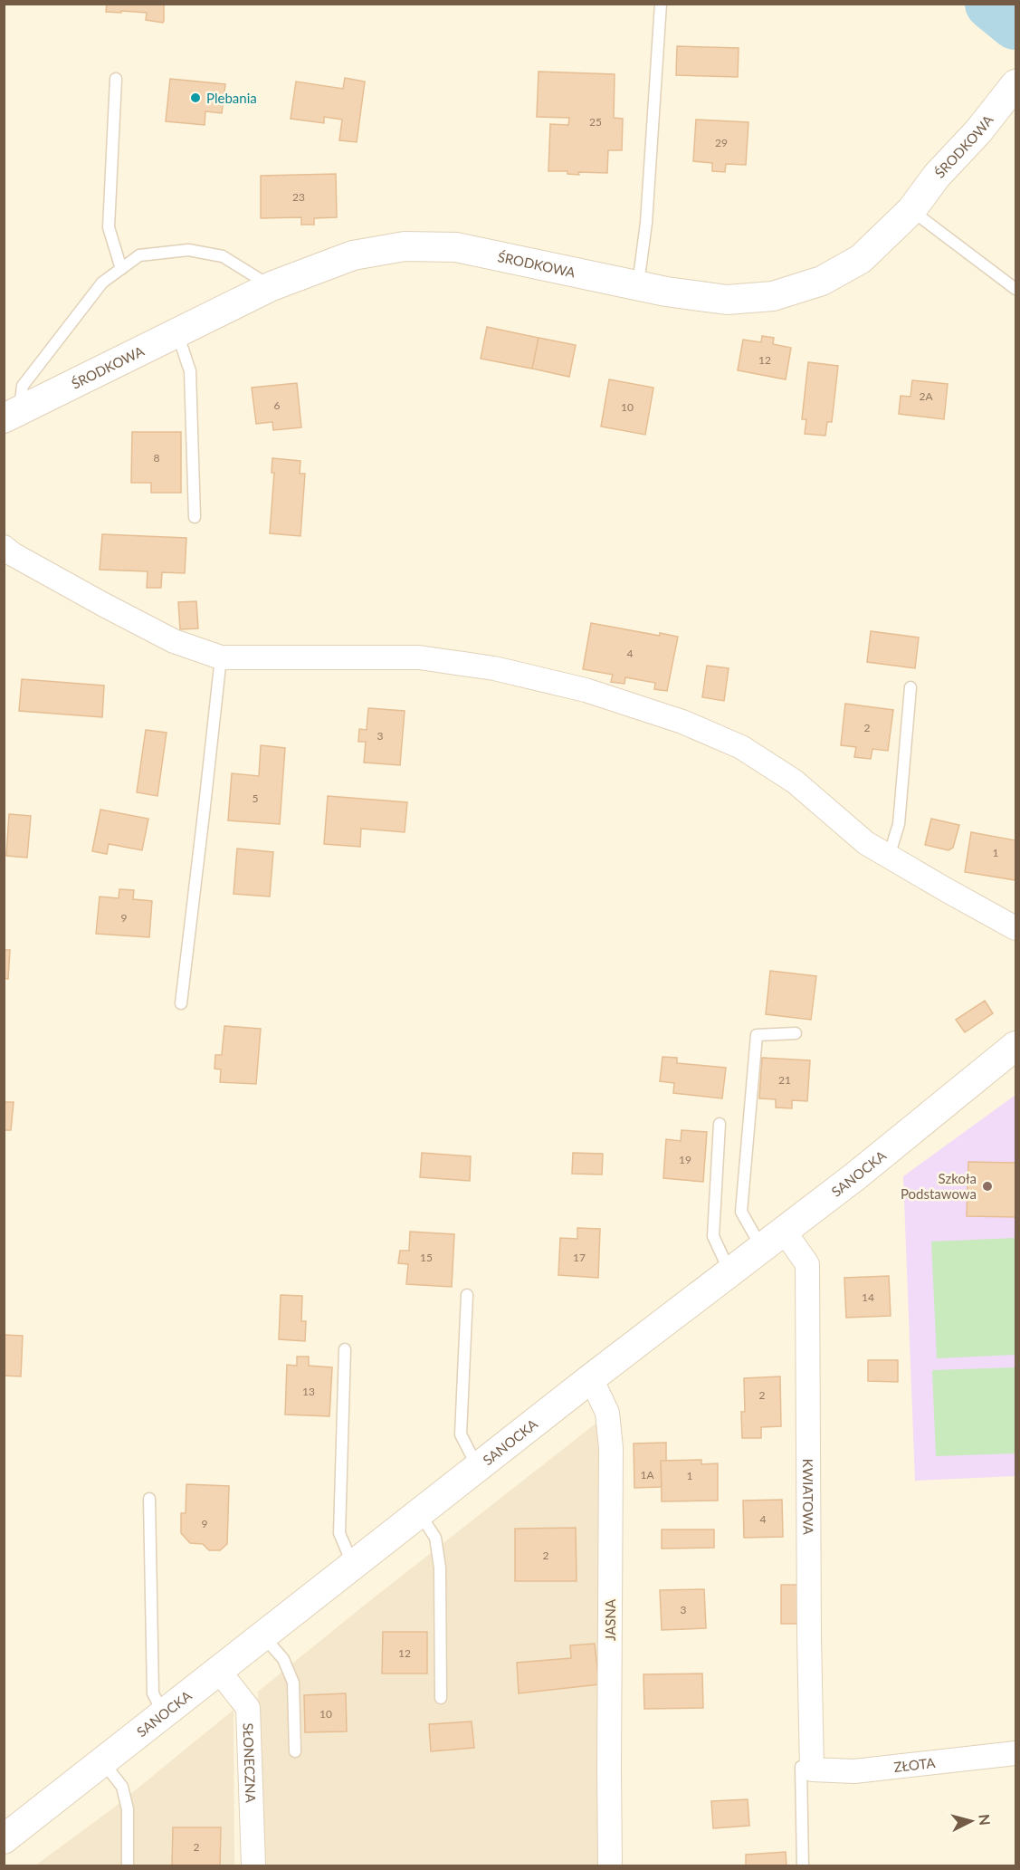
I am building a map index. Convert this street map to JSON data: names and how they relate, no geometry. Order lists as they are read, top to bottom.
{
  "streets": {
    "street": [
      "ŚRODKOWA",
      "SANOCKA",
      "KWIATOWA",
      "JASNA",
      "SŁONECZNA",
      "ZŁOTA"
    ]
  },
  "crossings": [
    ["SANOCKA", "KWIATOWA"],
    ["SANOCKA", "JASNA"],
    ["SANOCKA", "SŁONECZNA"],
    ["KWIATOWA", "ZŁOTA"]
  ],
  "places": ["Plebania", "Szkoła Podstawowa"],
  "house_numbers": [
    "25",
    "29",
    "23",
    "12",
    "2A",
    "6",
    "10",
    "8",
    "4",
    "2",
    "3",
    "5",
    "1",
    "9",
    "21",
    "19",
    "15",
    "17",
    "14",
    "13",
    "2",
    "1A",
    "1",
    "4",
    "9",
    "2",
    "3",
    "12",
    "10",
    "2"
  ],
  "north": "right"
}
